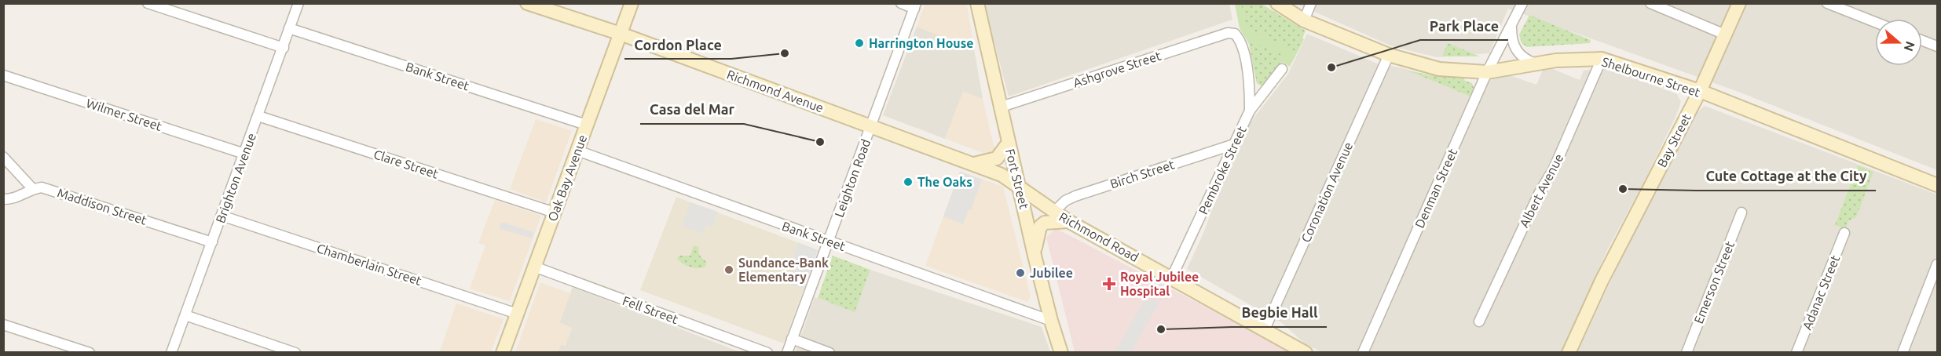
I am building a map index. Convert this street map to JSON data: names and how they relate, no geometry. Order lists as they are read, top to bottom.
{
  "streets": {
    "main road": [
      "Shelbourne Street",
      "Richmond Avenue",
      "Bay Street",
      "Oak Bay Avenue",
      "Fort Street",
      "Richmond Road"
    ],
    "street": [
      "Ashgrove Street",
      "Bank Street",
      "Wilmer Street",
      "Clare Street",
      "Pembroke Street",
      "Birch Street",
      "Brighton Avenue",
      "Leighton Road",
      "Denman Street",
      "Albert Avenue",
      "Coronation Avenue",
      "Maddison Street",
      "Chamberlain Street",
      "Emerson Street",
      "Adanac Street",
      "Fell Street"
    ]
  },
  "crossings": [
    ["Ashgrove Street", "Pembroke Street"],
    ["Ashgrove Street", "Fort Street"],
    ["Bank Street", "Brighton Avenue"],
    ["Bank Street", "Oak Bay Avenue"],
    ["Bank Street", "Leighton Road"],
    ["Bank Street", "Fort Street"],
    ["Shelbourne Street", "Bay Street"],
    ["Shelbourne Street", "Denman Street"],
    ["Shelbourne Street", "Albert Avenue"],
    ["Shelbourne Street", "Coronation Avenue"],
    ["Richmond Avenue", "Oak Bay Avenue"],
    ["Richmond Avenue", "Leighton Road"],
    ["Richmond Avenue", "Fort Street"],
    ["Richmond Avenue", "Richmond Road"],
    ["Wilmer Street", "Brighton Avenue"],
    ["Clare Street", "Brighton Avenue"],
    ["Clare Street", "Oak Bay Avenue"],
    ["Pembroke Street", "Birch Street"],
    ["Pembroke Street", "Richmond Road"],
    ["Birch Street", "Richmond Road"],
    ["Brighton Avenue", "Maddison Street"],
    ["Brighton Avenue", "Chamberlain Street"],
    ["Oak Bay Avenue", "Chamberlain Street"],
    ["Oak Bay Avenue", "Fell Street"],
    ["Fort Street", "Richmond Road"],
    ["Coronation Avenue", "Richmond Road"]
  ],
  "places": {
    "other": [
      "Harrington House",
      "Cordon Place",
      "Park Place",
      "Casa del Mar",
      "The Oaks",
      "Cute Cottage at the City",
      "Sundance-Bank Elementary",
      "Jubilee",
      "Begbie Hall"
    ],
    "health": ["Royal Jubilee Hospital"]
  },
  "north": "right"
}
